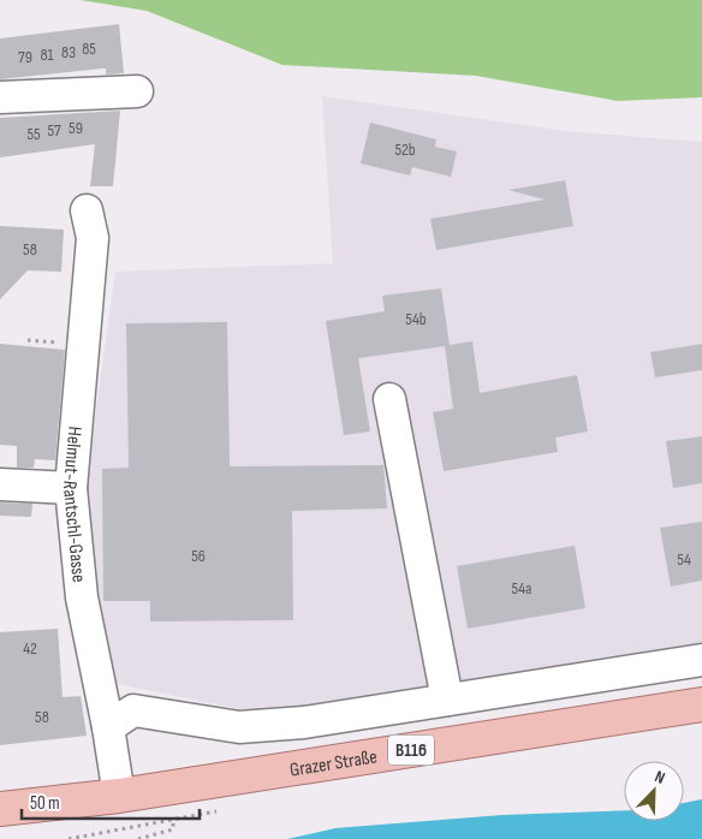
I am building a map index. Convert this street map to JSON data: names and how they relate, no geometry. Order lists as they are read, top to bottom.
{
  "streets": {
    "main road": ["B116", "Grazer Straße"],
    "street": ["Helmut-Rantschl-Gasse"]
  },
  "crossings": [
    ["Helmut-Rantschl-Gasse", "Grazer Straße"]
  ],
  "house_numbers": [
    "85",
    "83",
    "81",
    "79",
    "59",
    "57",
    "55",
    "52b",
    "58",
    "54b",
    "56",
    "54",
    "54a",
    "42",
    "58"
  ],
  "scale_bar": "50 m",
  "north": "top right"
}
